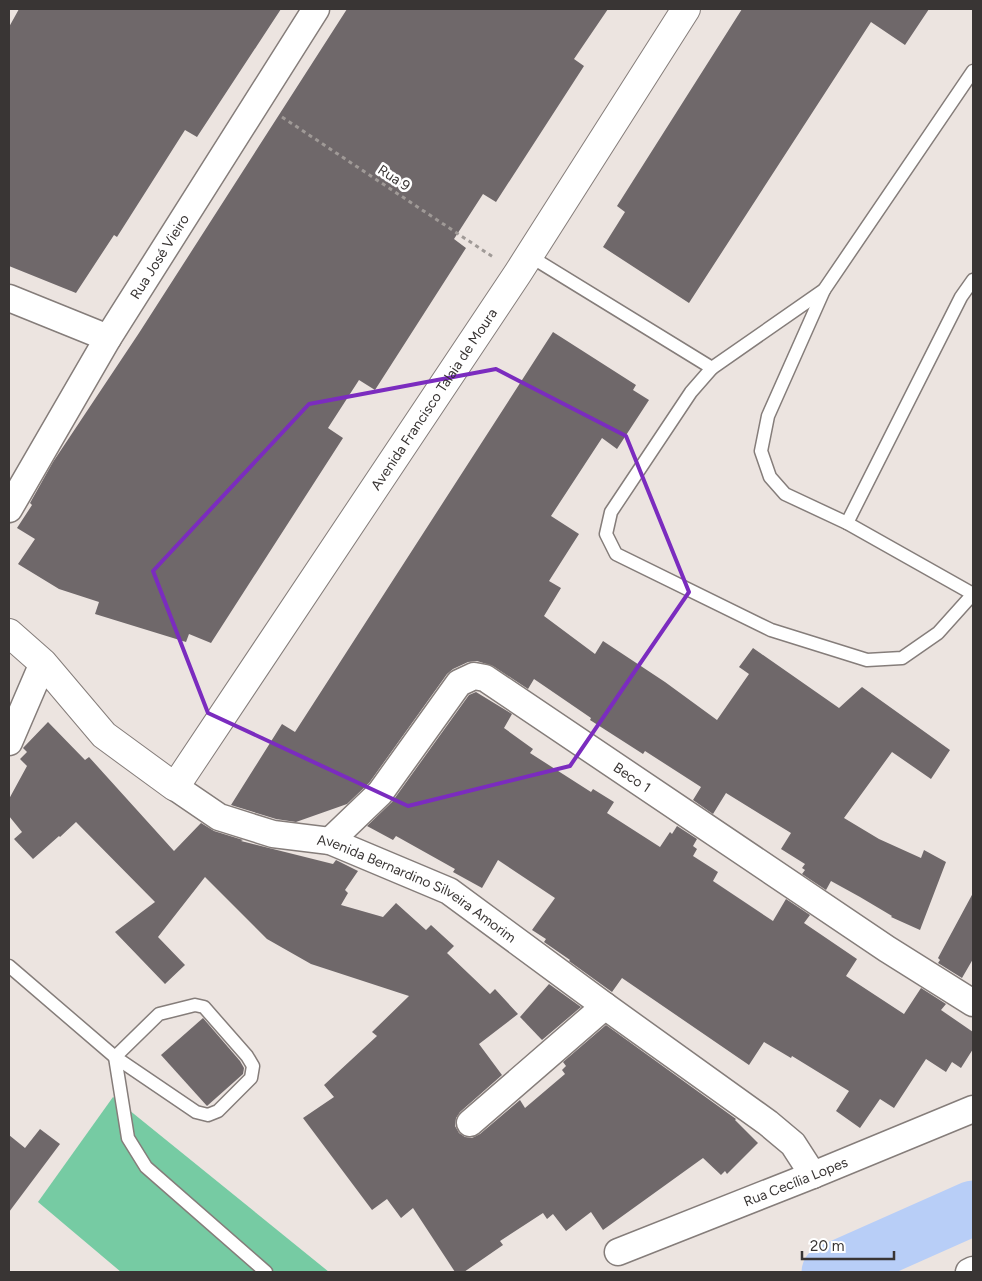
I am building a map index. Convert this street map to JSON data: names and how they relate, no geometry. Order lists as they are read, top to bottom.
{
  "streets": {
    "street": [
      "Rua José Vieiro",
      "Avenida Francisco Talaia de Moura",
      "Beco 1",
      "Avenida Bernardino Silveira Amorim",
      "Rua Cecília Lopes"
    ],
    "path": ["Rua 9"]
  },
  "crossings": [
    ["Rua 9", "Rua José Vieiro"],
    ["Rua 9", "Avenida Francisco Talaia de Moura"],
    ["Avenida Francisco Talaia de Moura", "Avenida Bernardino Silveira Amorim"],
    ["Beco 1", "Avenida Bernardino Silveira Amorim"],
    ["Avenida Bernardino Silveira Amorim", "Rua Cecília Lopes"]
  ],
  "scale_bar": "20 m"
}
